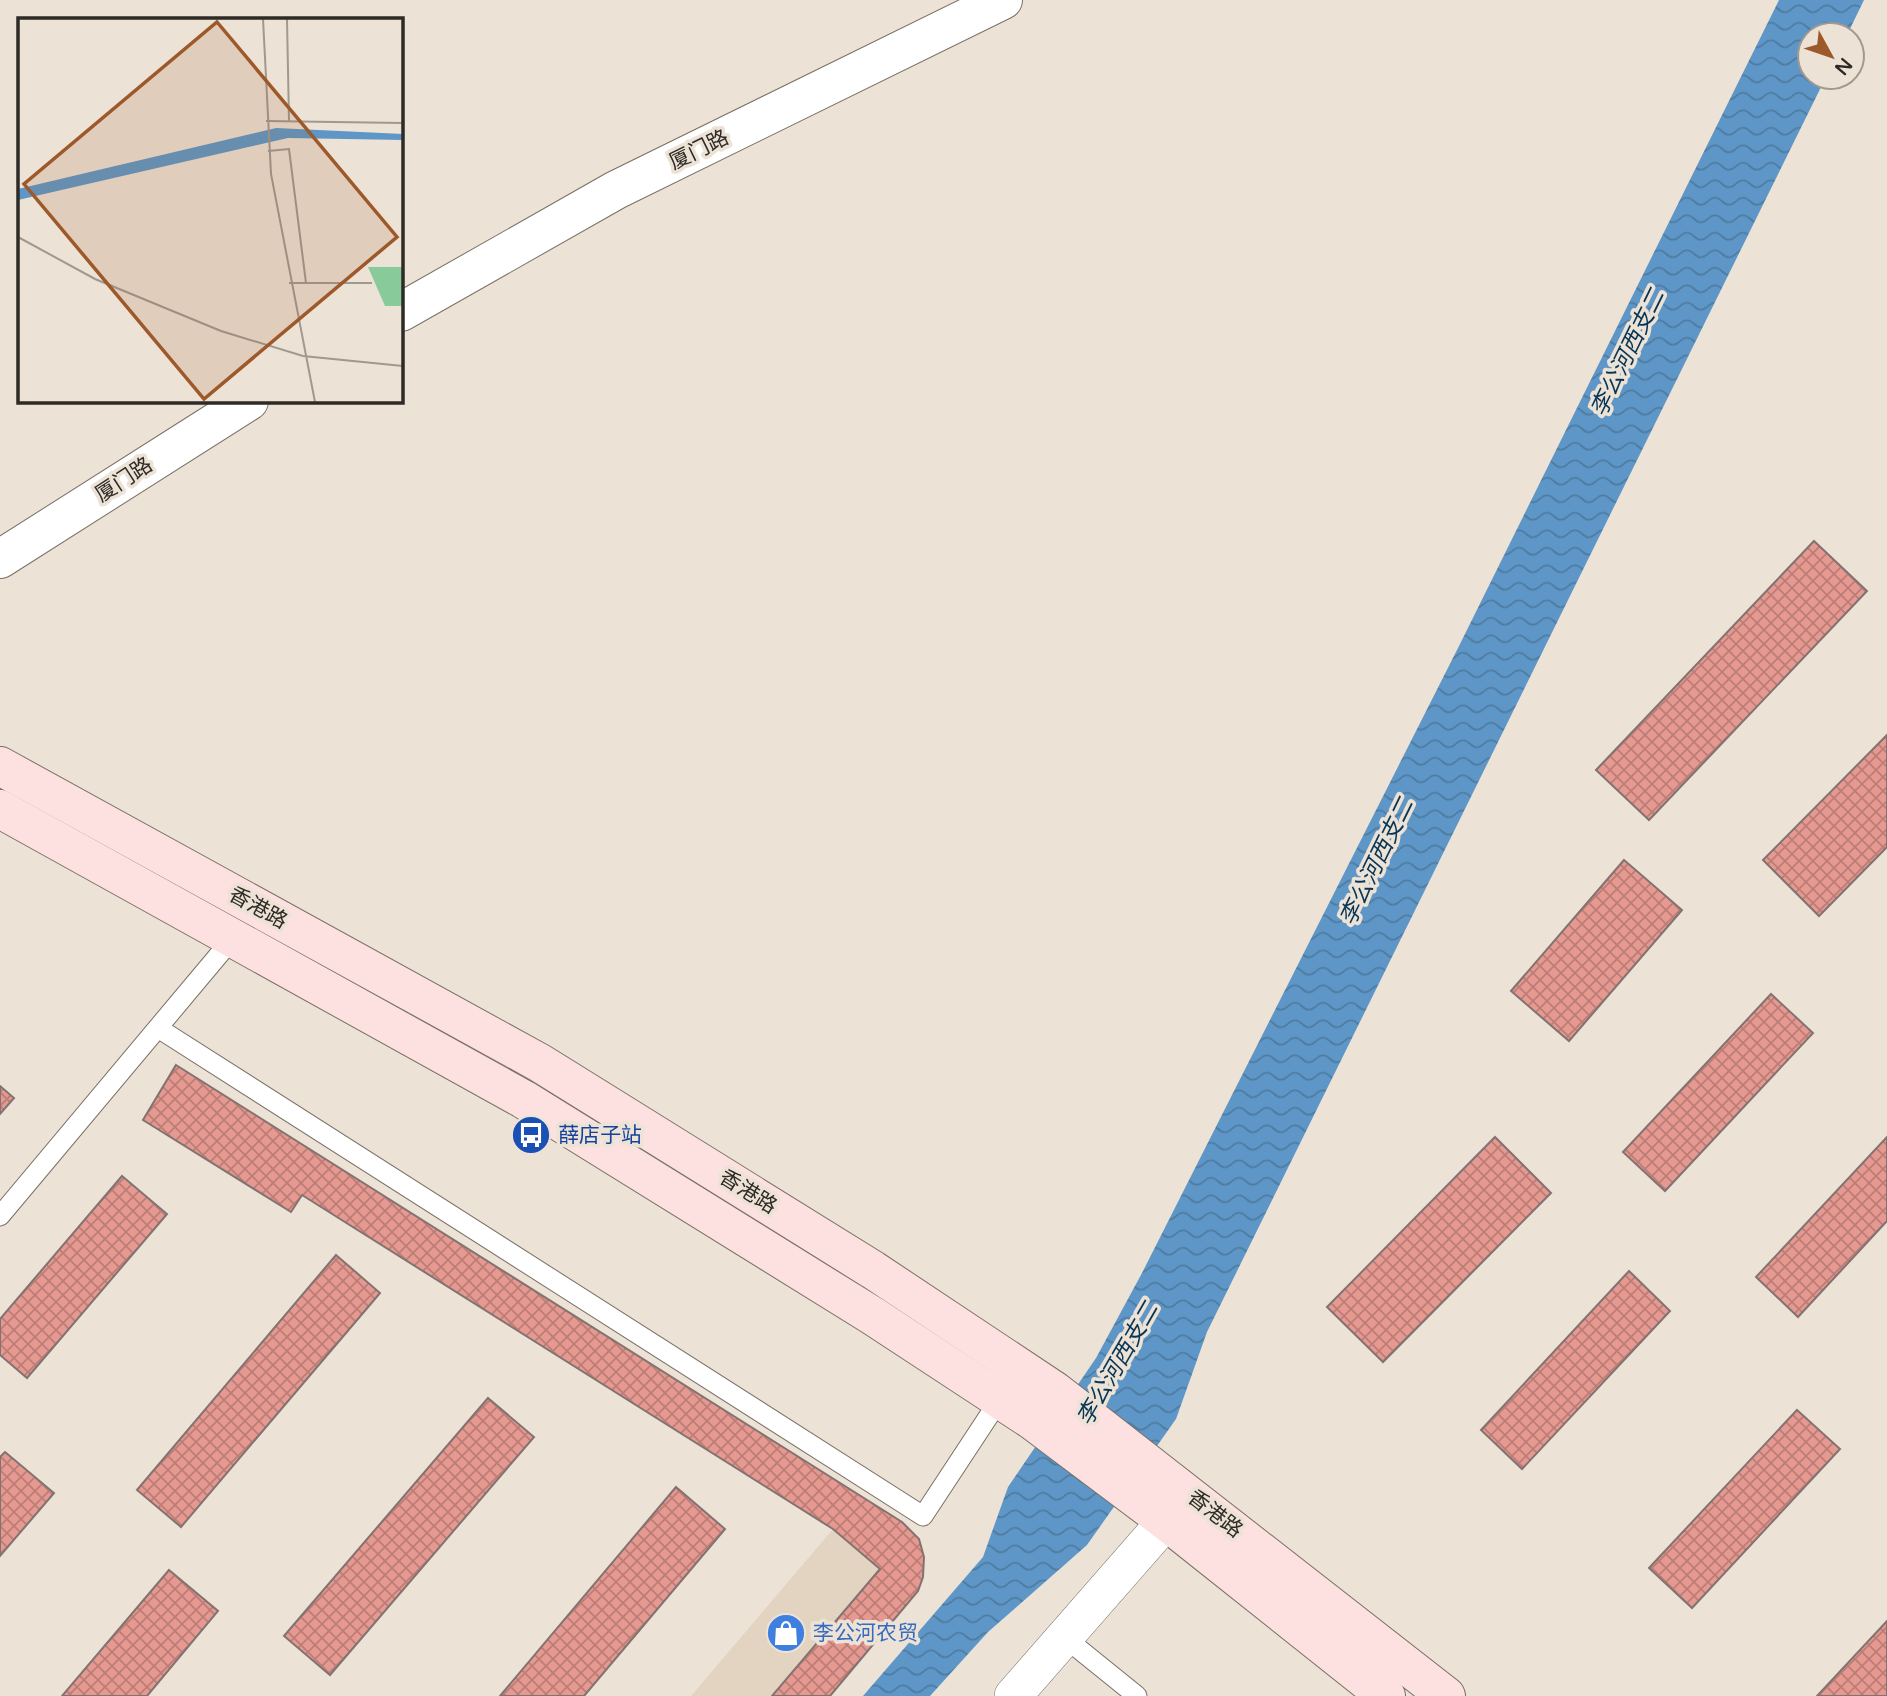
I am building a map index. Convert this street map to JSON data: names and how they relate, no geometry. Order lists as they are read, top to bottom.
{
  "streets": {
    "main road": ["香港路"],
    "street": ["厦门路"]
  },
  "water": ["李公河西支二"],
  "places": {
    "bus stop": ["薛店子站"],
    "shop": ["李公河农贸"]
  },
  "north": "bottom right"
}
